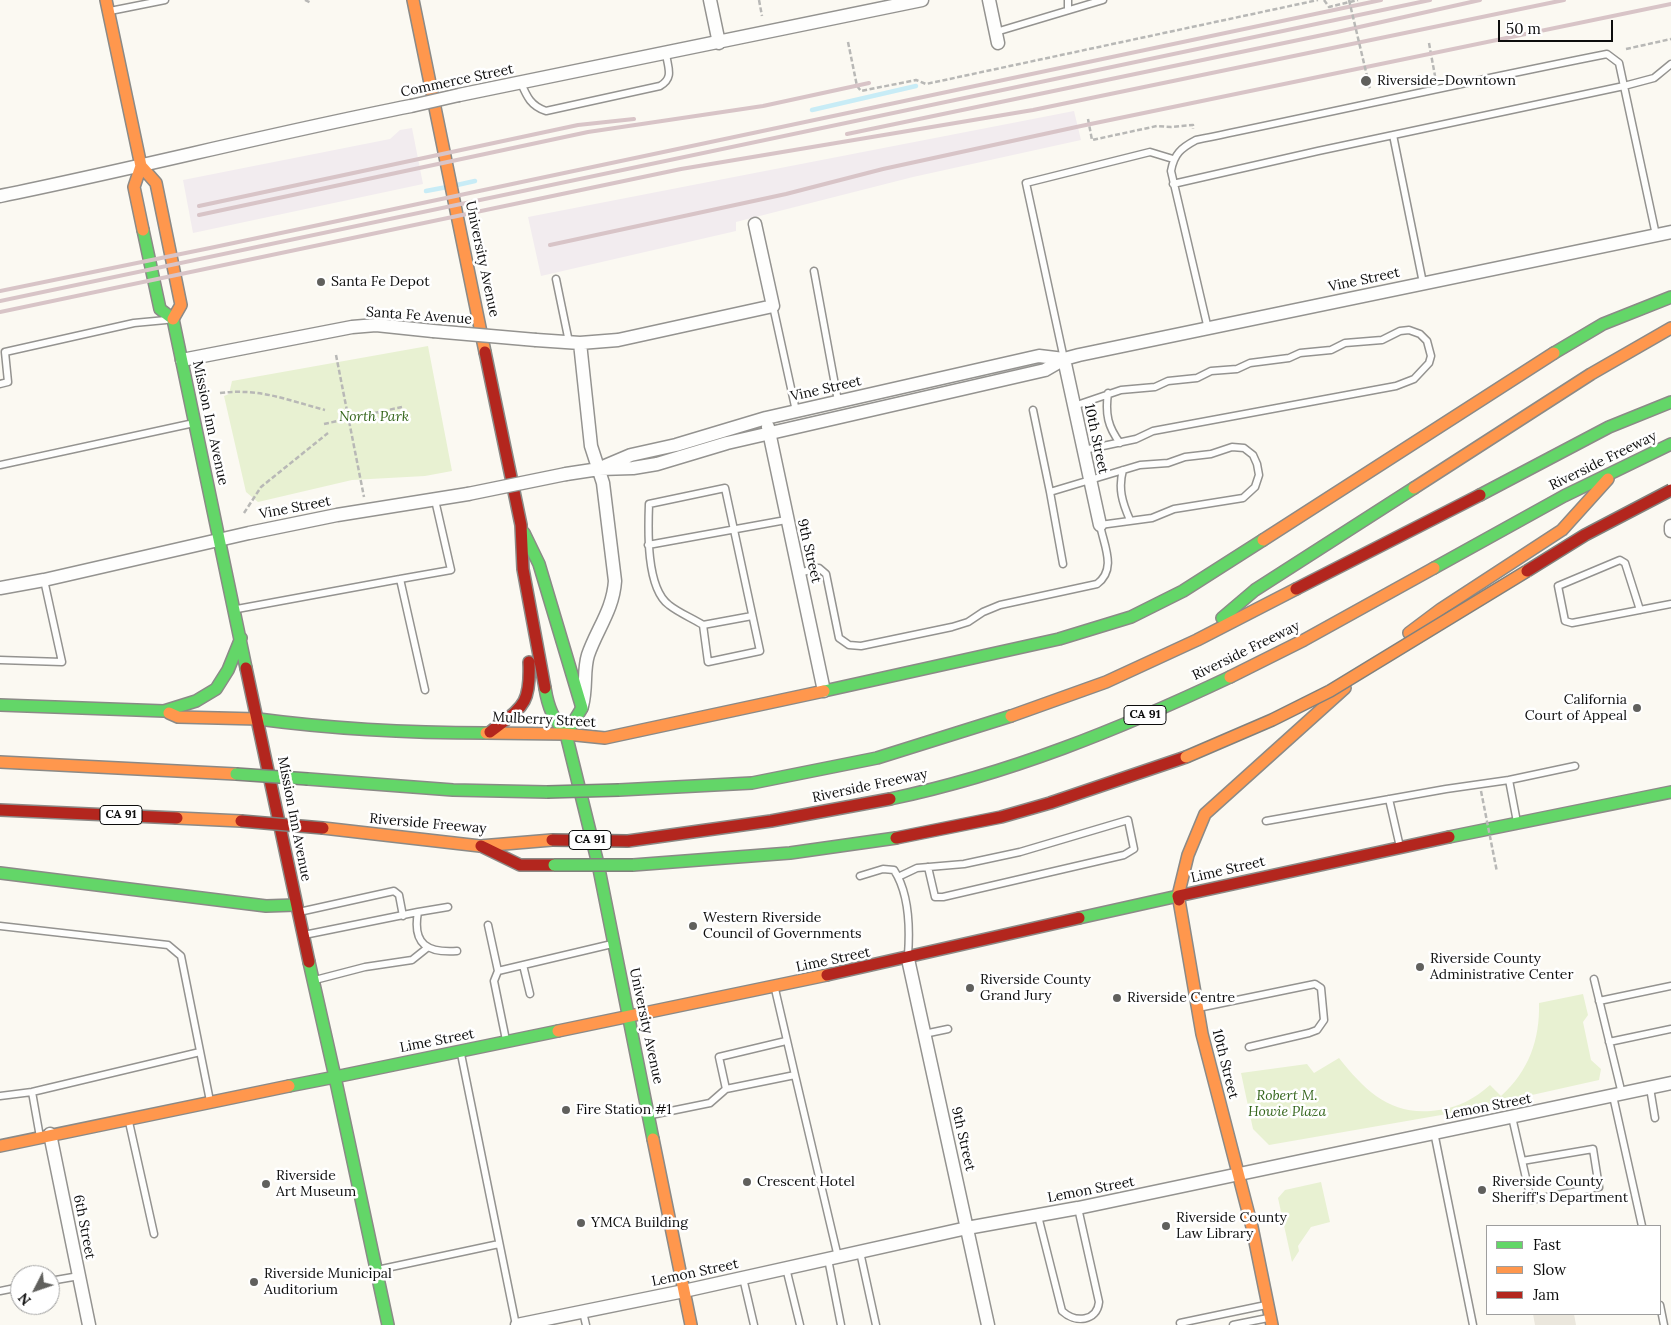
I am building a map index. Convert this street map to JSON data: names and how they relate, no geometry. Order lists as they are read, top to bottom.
{
  "streets": {
    "main road": [
      "University Avenue",
      "Mission Inn Avenue",
      "10th Street",
      "Riverside Freeway",
      "CA 91",
      "Mulberry Street",
      "Lime Street"
    ],
    "street": [
      "Commerce Street",
      "Vine Street",
      "Santa Fe Avenue",
      "9th Street",
      "Lemon Street",
      "6th Street"
    ]
  },
  "crossings": [
    ["Commerce Street", "Mission Inn Avenue"],
    ["University Avenue", "Mulberry Street"],
    ["University Avenue", "Lime Street"],
    ["University Avenue", "Lemon Street"],
    ["Vine Street", "Mission Inn Avenue"],
    ["Vine Street", "10th Street"],
    ["Vine Street", "9th Street"],
    ["Santa Fe Avenue", "Mission Inn Avenue"],
    ["Mission Inn Avenue", "Mulberry Street"],
    ["Mission Inn Avenue", "Lime Street"],
    ["10th Street", "Lime Street"],
    ["10th Street", "Lemon Street"],
    ["9th Street", "Mulberry Street"],
    ["9th Street", "Lime Street"],
    ["9th Street", "Lemon Street"],
    ["Lime Street", "6th Street"]
  ],
  "parks": ["North Park", "Robert M. Howie Plaza"],
  "places": [
    "Riverside–Downtown",
    "Santa Fe Depot",
    "California Court of Appeal",
    "Western Riverside Council of Governments",
    "Riverside County Administrative Center",
    "Riverside County Grand Jury",
    "Riverside Centre",
    "Fire Station #1",
    "Crescent Hotel",
    "Riverside Art Museum",
    "Riverside County Sheriff's Department",
    "YMCA Building",
    "Riverside County Law Library",
    "Riverside Municipal Auditorium"
  ],
  "legend": ["Fast", "Slow", "Jam"],
  "scale_bar": "50 m",
  "north": "bottom left"
}
